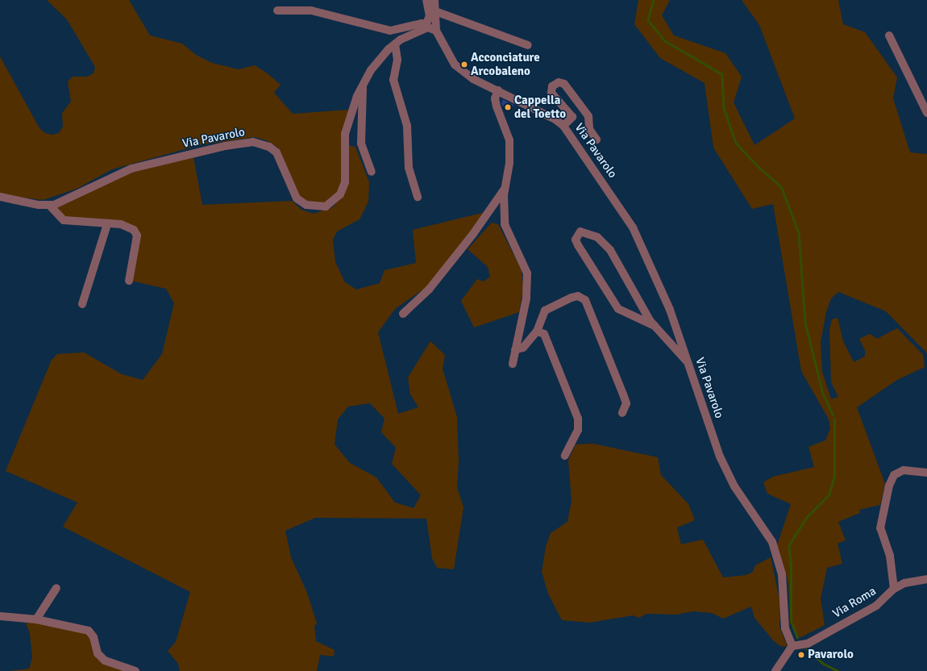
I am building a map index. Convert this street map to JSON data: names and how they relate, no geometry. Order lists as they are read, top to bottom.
{
  "streets": {
    "street": ["Via Pavarolo", "Via Roma"]
  },
  "crossings": [
    ["Via Pavarolo", "Via Roma"]
  ],
  "places": ["Acconciature Arcobaleno", "Cappella del Toetto", "Pavarolo"]
}
